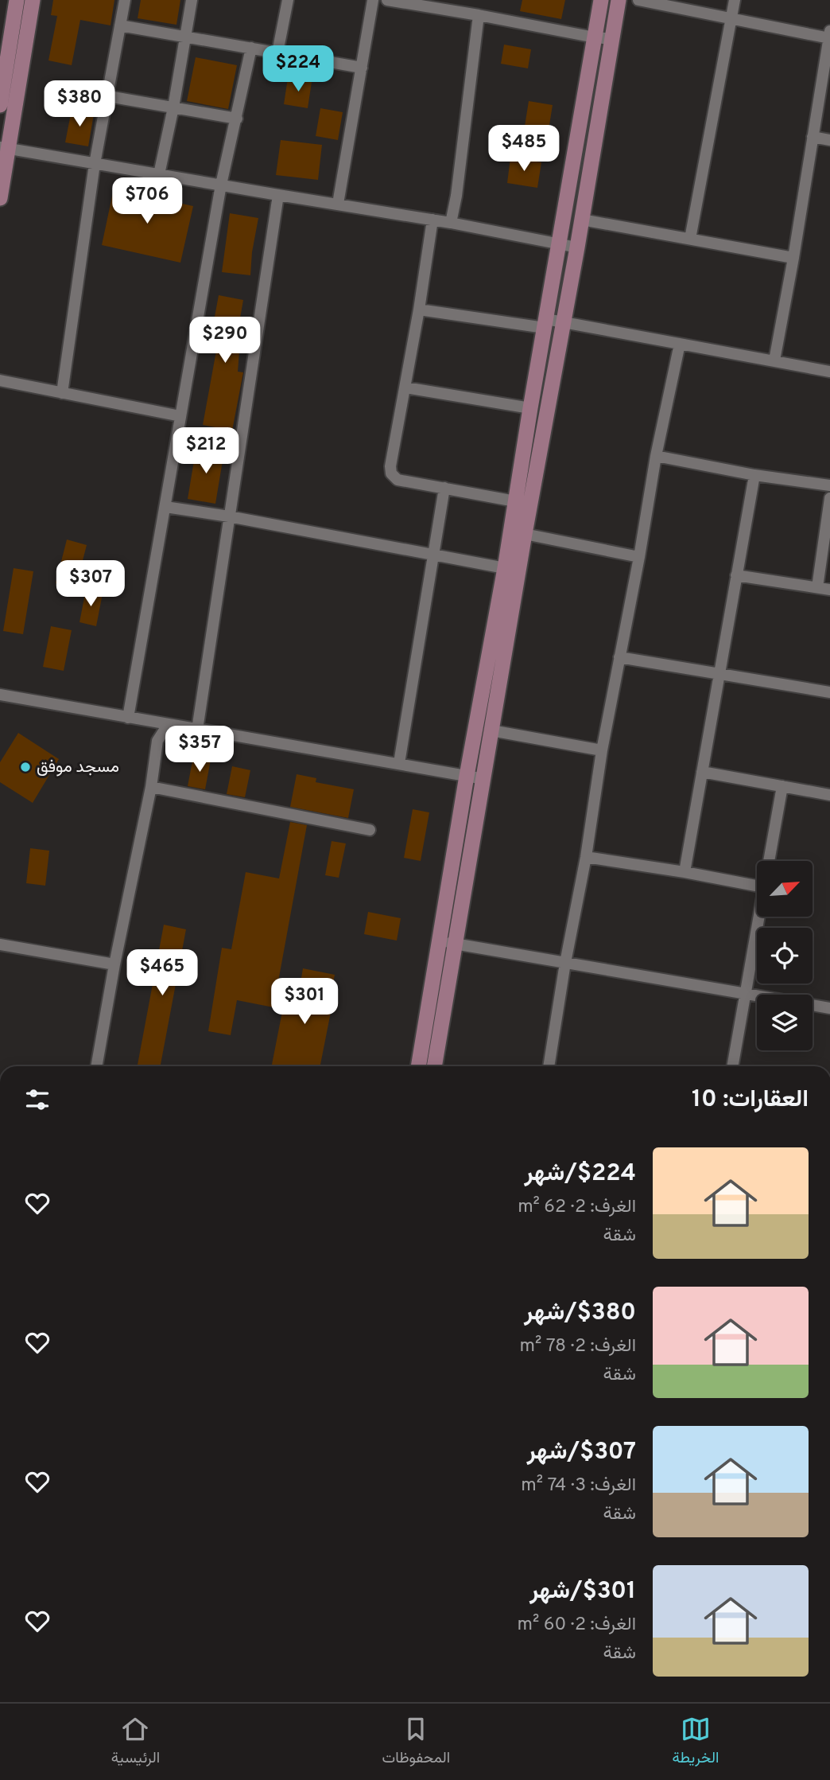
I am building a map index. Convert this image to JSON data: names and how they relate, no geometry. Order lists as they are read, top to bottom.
{
  "places": ["مسجد موفق"],
  "north": "top right",
  "page": {
    "price": [
      "$224",
      "$380",
      "$485",
      "$706",
      "$290",
      "$212",
      "$307",
      "$357",
      "$465",
      "$301"
    ],
    "heading": "العقارات: 10",
    "list": [
      {
        "name": "$224/شهر",
        "note": "الغرف: 2 · 62 m² · شقة"
      },
      {
        "name": "$380/شهر",
        "note": "الغرف: 2 · 78 m² · شقة"
      },
      {
        "name": "$307/شهر",
        "note": "الغرف: 3 · 74 m² · شقة"
      },
      {
        "name": "$301/شهر",
        "note": "الغرف: 2 · 60 m² · شقة"
      }
    ],
    "tabs": ["الخريطة", "المحفوظات", "الرئيسية"]
  }
}
